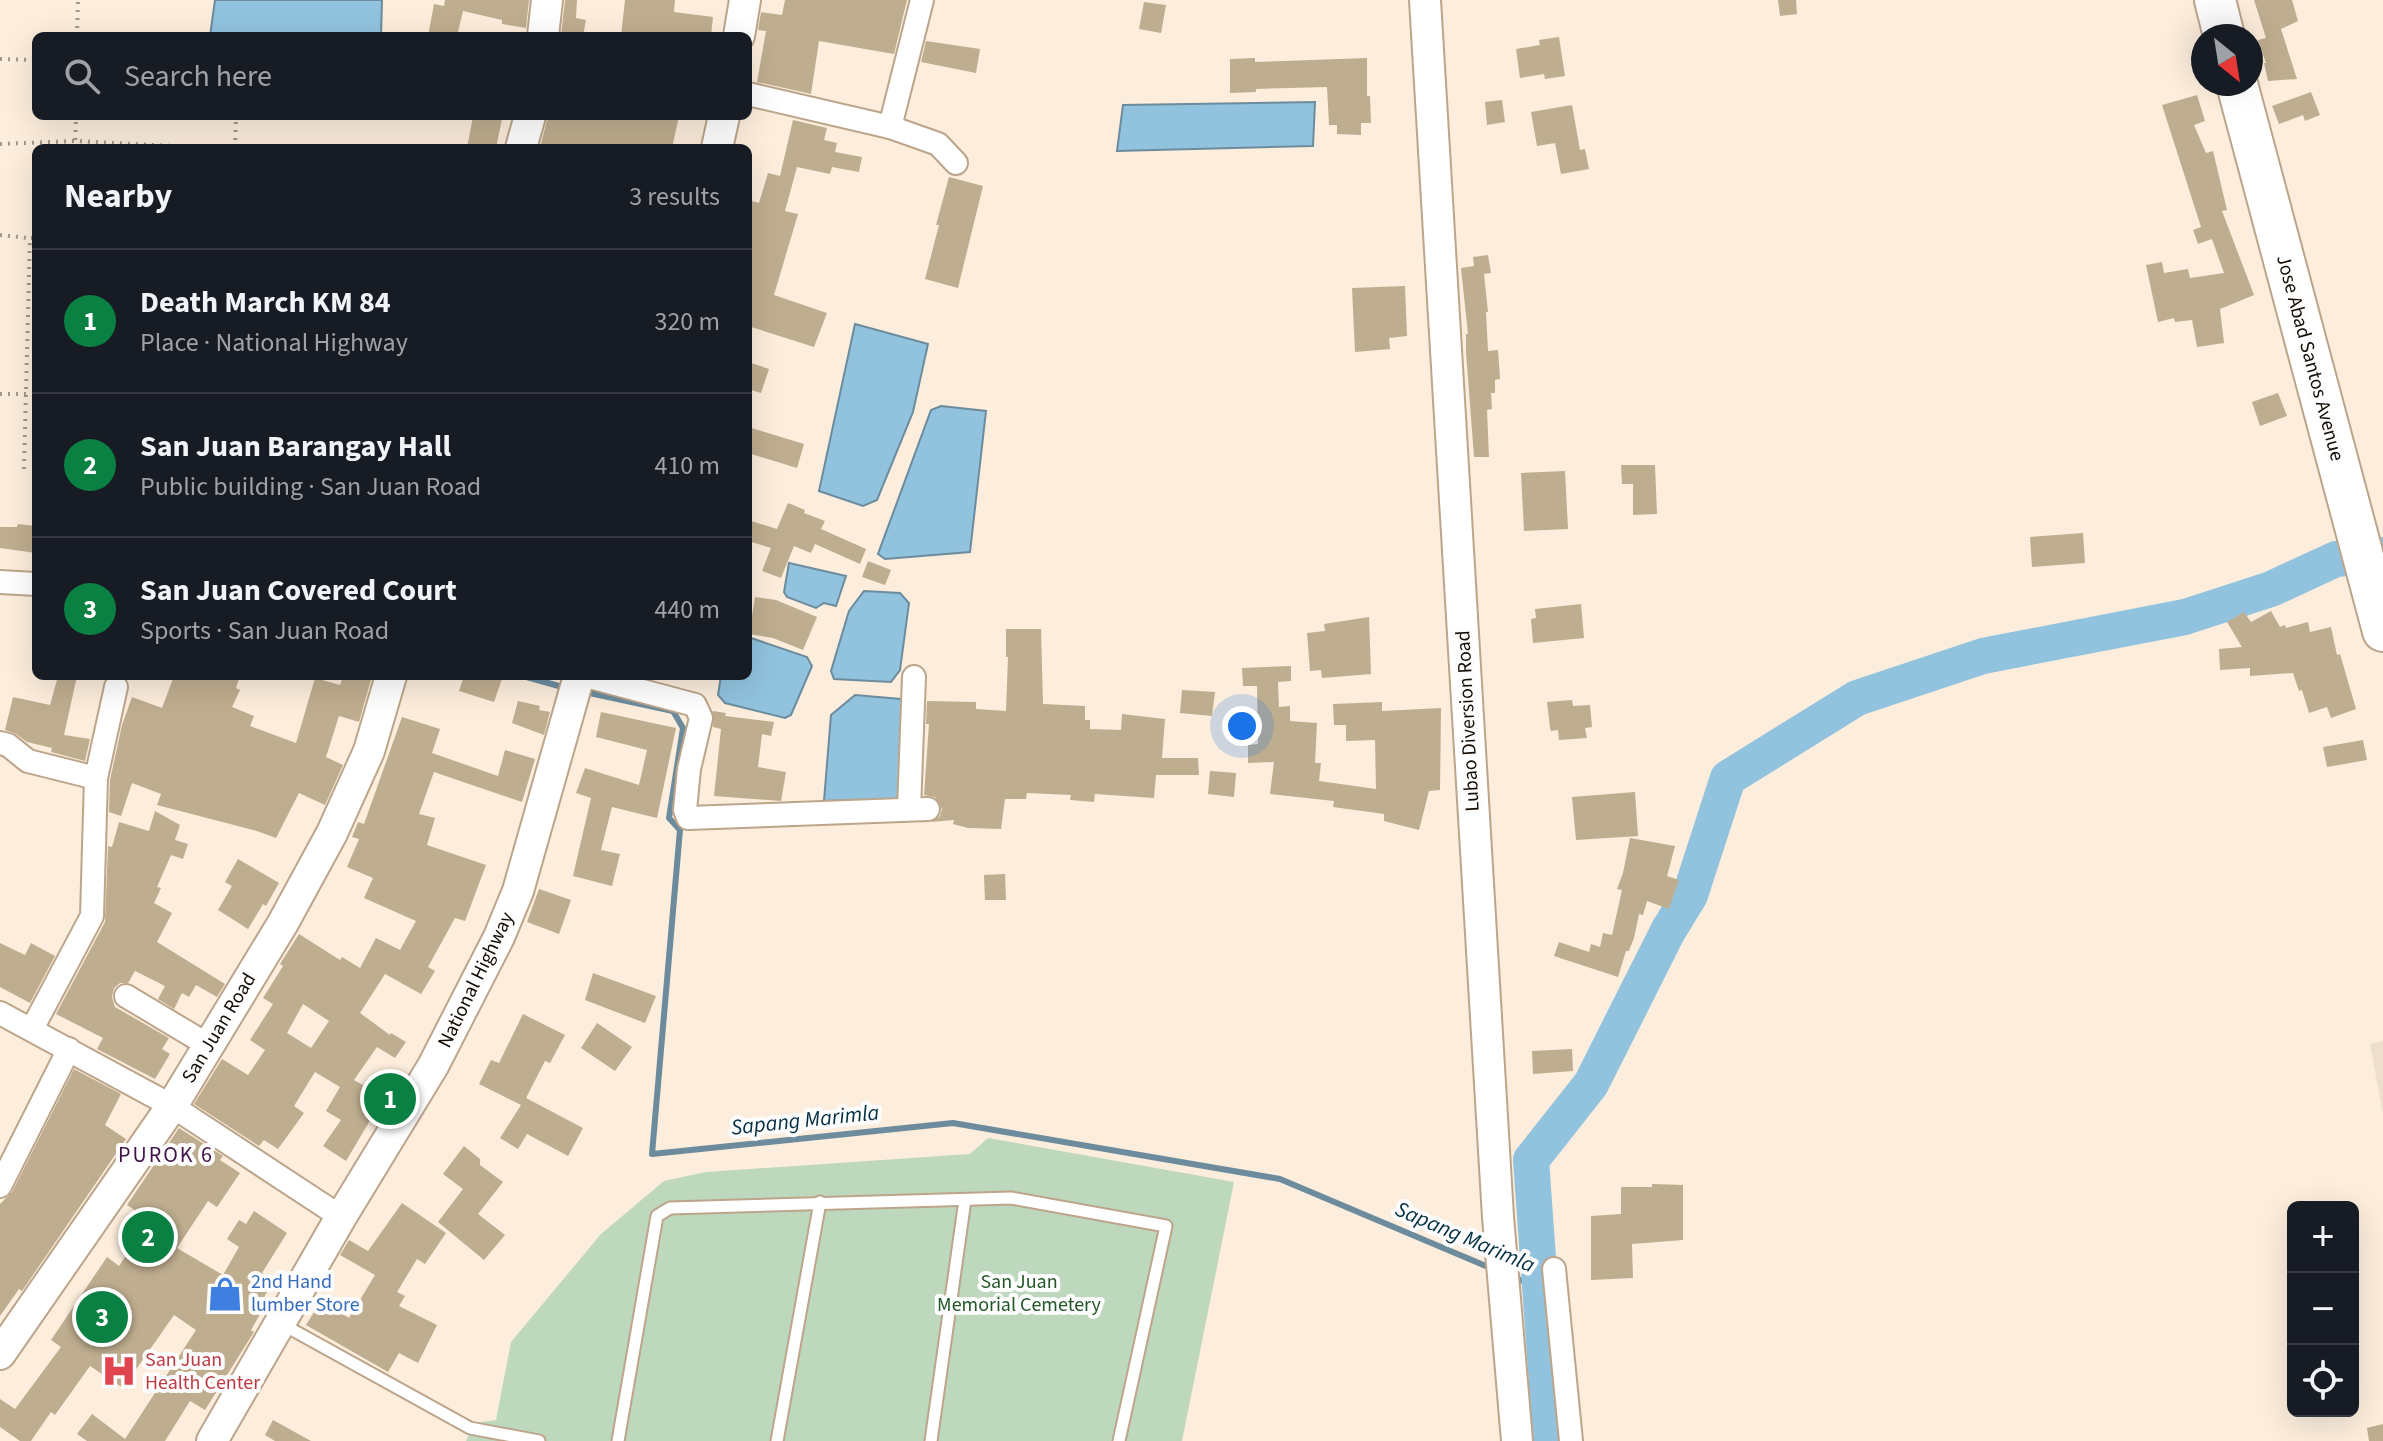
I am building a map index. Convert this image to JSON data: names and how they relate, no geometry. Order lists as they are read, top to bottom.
{
  "streets": {
    "highway": ["Jose Abad Santos Avenue"],
    "street": ["Lubao Diversion Road", "National Highway", "San Juan Road"]
  },
  "districts": ["PUROK 6"],
  "water": ["Sapang Marimla"],
  "parks": ["San Juan Memorial Cemetery"],
  "places": {
    "shop": ["2nd Hand lumber Store"],
    "hospital": ["San Juan Health Center"]
  },
  "north": "bottom right",
  "page": {
    "search": "Search here",
    "heading": ["Nearby", "3 results"],
    "list": [
      {
        "mark": "1",
        "name": "Death March KM 84",
        "note": "Place · National Highway",
        "value": "320 m"
      },
      {
        "mark": "2",
        "name": "San Juan Barangay Hall",
        "note": "Public building · San Juan Road",
        "value": "410 m"
      },
      {
        "mark": "3",
        "name": "San Juan Covered Court",
        "note": "Sports · San Juan Road",
        "value": "440 m"
      }
    ],
    "pins": ["1", "2", "3"],
    "map_buttons": ["+", "−"]
  }
}
